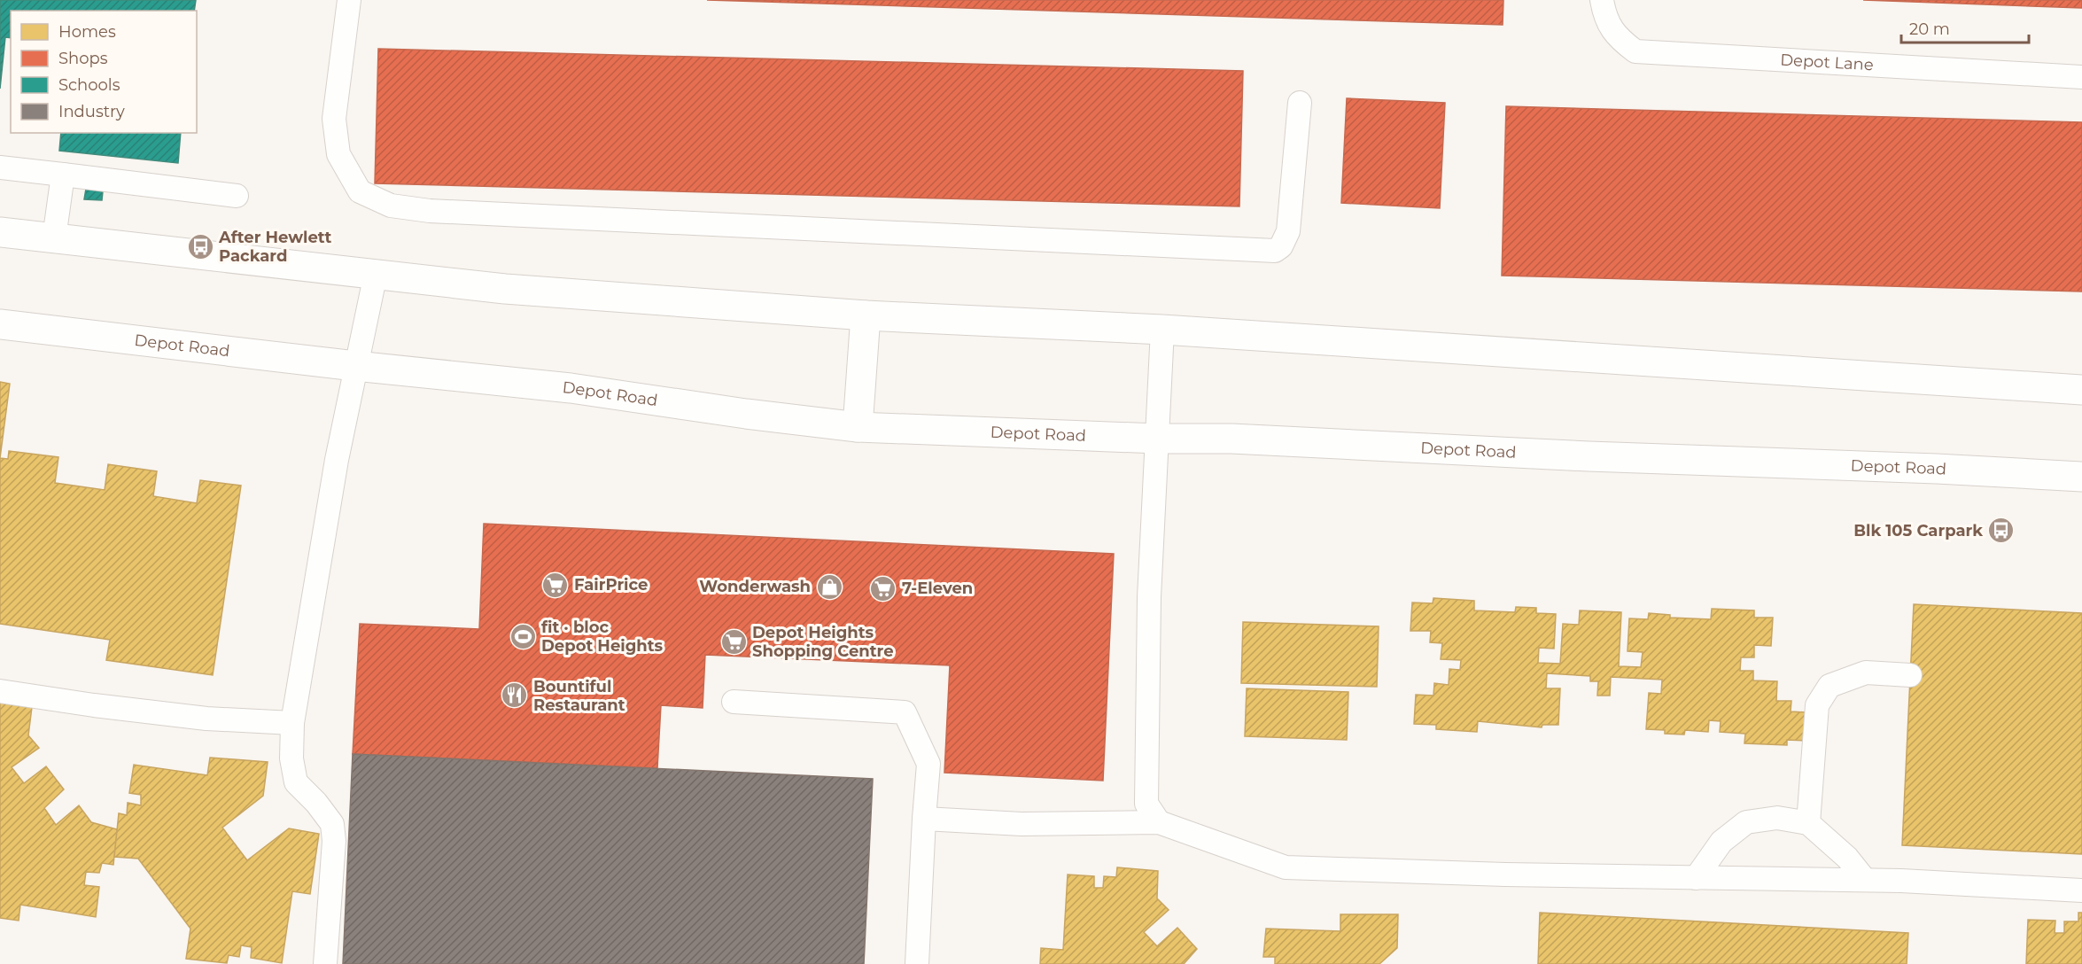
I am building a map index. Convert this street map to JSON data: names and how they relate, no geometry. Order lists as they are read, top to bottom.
{
  "streets": {
    "street": ["Depot Road"],
    "lane": ["Depot Lane"]
  },
  "places": {
    "bus stop": ["After Hewlett Packard", "Blk 105 Carpark"],
    "supermarket": ["FairPrice", "7-Eleven", "Depot Heights Shopping Centre"],
    "shop": ["Wonderwash"],
    "sports": ["fit · bloc Depot Heights"],
    "restaurant": ["Bountiful Restaurant"]
  },
  "legend": [
    "Homes",
    "Shops",
    "Schools",
    "Industry"
  ],
  "scale_bar": "20 m"
}
